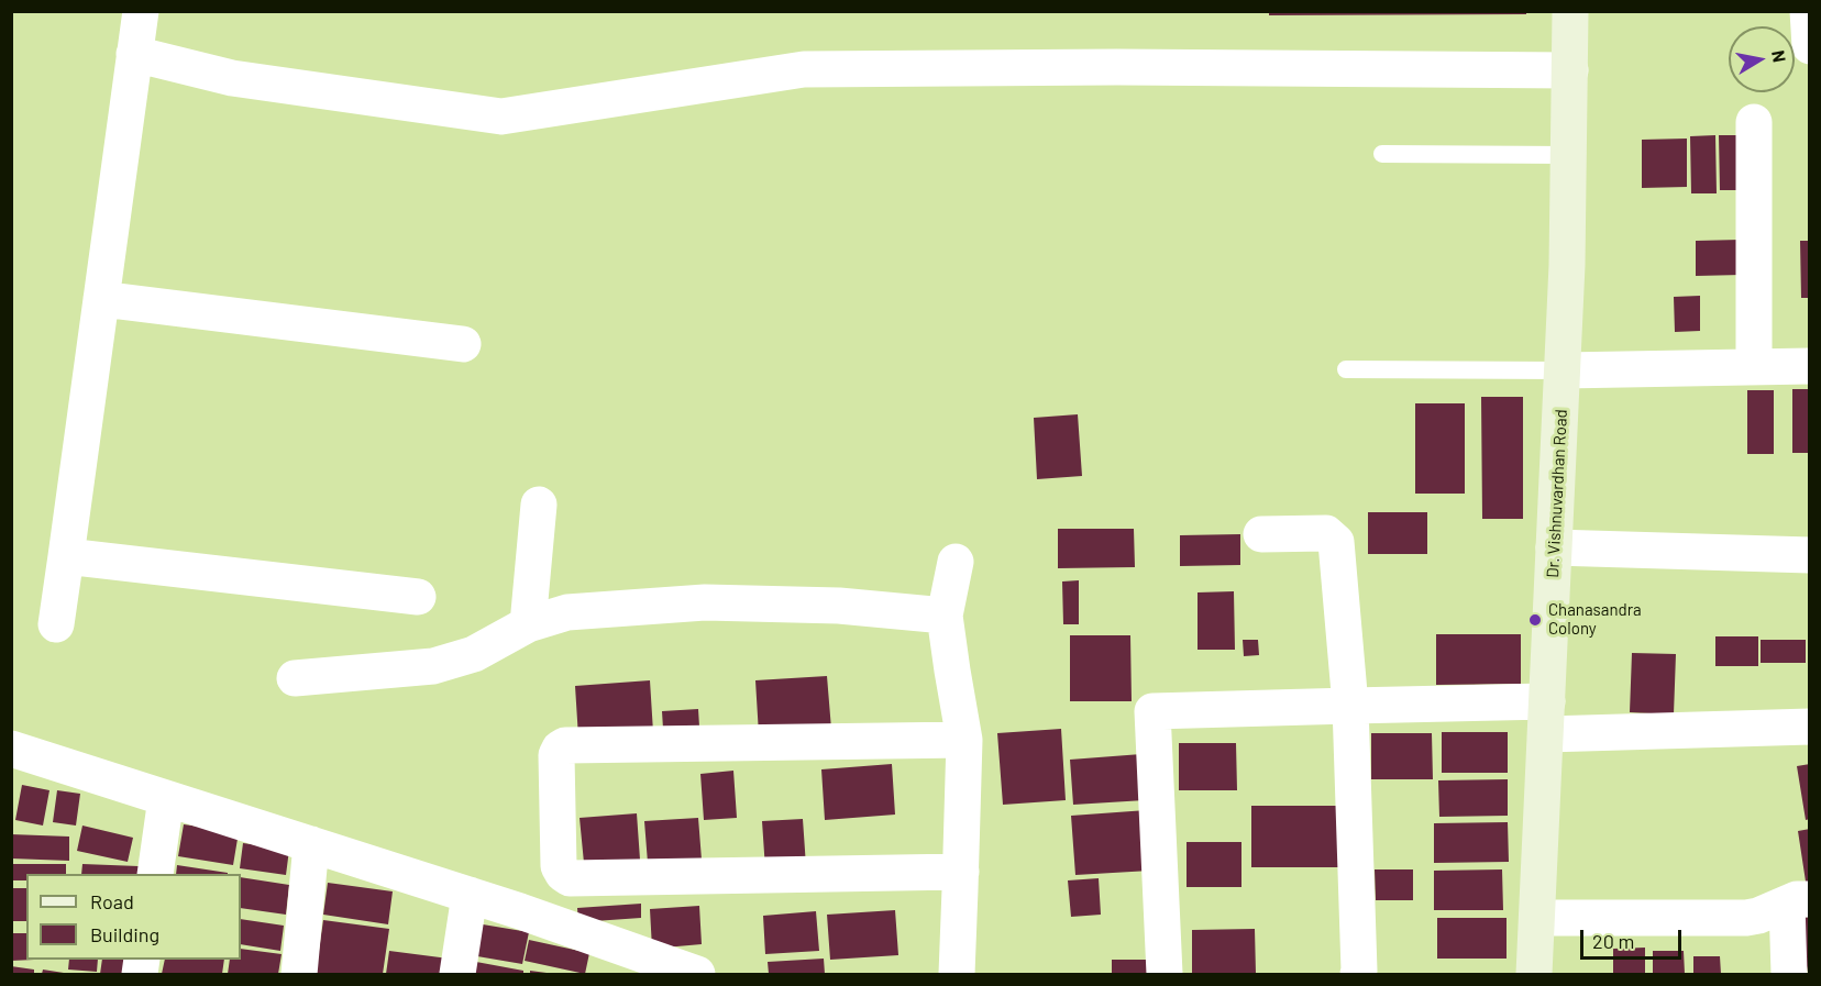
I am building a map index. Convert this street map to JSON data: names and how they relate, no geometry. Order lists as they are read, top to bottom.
{
  "streets": {
    "main road": ["Dr. Vishnuvardhan Road"]
  },
  "places": ["Chanasandra Colony"],
  "legend": ["Road", "Building"],
  "scale_bar": "20 m",
  "north": "right"
}
